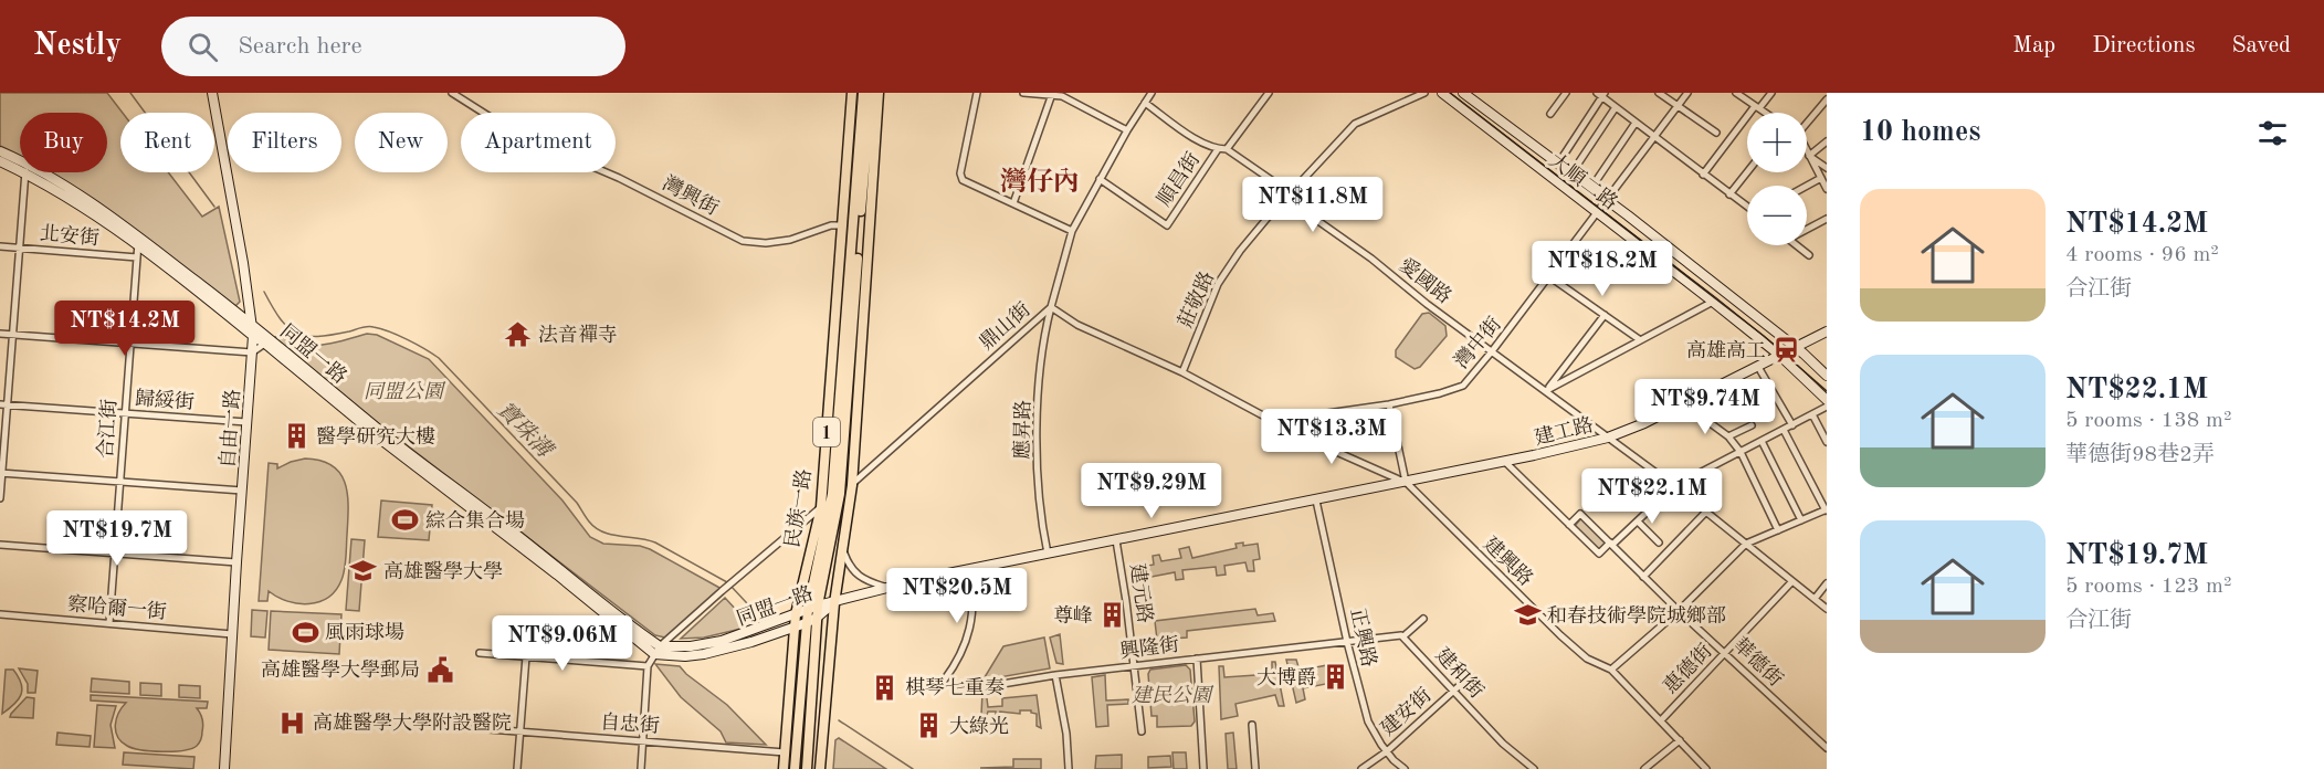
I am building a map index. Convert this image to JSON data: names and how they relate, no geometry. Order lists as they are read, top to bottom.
{
  "streets": {
    "main road": ["1", "民族一路"],
    "street": [
      "順昌街",
      "大順二路",
      "灣興街",
      "北安街",
      "愛國路",
      "莊敬路",
      "鼎山街",
      "灣中街",
      "同盟一路",
      "歸綏街",
      "合江街",
      "自由一路",
      "應昇路",
      "建工路",
      "建興路",
      "建元路",
      "察哈爾一街",
      "正興路",
      "興隆街",
      "華德街",
      "惠德街",
      "建和街",
      "建安街",
      "自忠街"
    ]
  },
  "crossings": [
    ["順昌街", "愛國路"],
    ["順昌街", "鼎山街"],
    ["大順二路", "灣中街"],
    ["大順二路", "建工路"],
    ["灣興街", "民族一路"],
    ["北安街", "合江街"],
    ["愛國路", "莊敬路"],
    ["愛國路", "灣中街"],
    ["愛國路", "建工路"],
    ["愛國路", "惠德街"],
    ["鼎山街", "應昇路"],
    ["鼎山街", "1"],
    ["鼎山街", "民族一路"],
    ["同盟一路", "合江街"],
    ["同盟一路", "自由一路"],
    ["同盟一路", "建工路"],
    ["同盟一路", "1"],
    ["同盟一路", "民族一路"],
    ["歸綏街", "合江街"],
    ["歸綏街", "自由一路"],
    ["合江街", "察哈爾一街"],
    ["自由一路", "察哈爾一街"],
    ["應昇路", "建工路"],
    ["建工路", "1"],
    ["建工路", "建興路"],
    ["建工路", "建元路"],
    ["建工路", "正興路"],
    ["民族一路", "自忠街"],
    ["建興路", "惠德街"],
    ["建元路", "興隆街"],
    ["正興路", "興隆街"],
    ["正興路", "建安街"],
    ["華德街", "惠德街"],
    ["建和街", "建安街"]
  ],
  "districts": ["灣仔內"],
  "water": ["寶珠溝"],
  "parks": ["同盟公園", "建民公園"],
  "places": {
    "temple": ["法音禪寺"],
    "station": ["高雄高工"],
    "building": [
      "醫學研究大樓",
      "尊峰",
      "大博爵",
      "棋琴七重奏",
      "大綠光"
    ],
    "sports": ["綜合集合場", "風雨球場"],
    "school or university": ["高雄醫學大學", "和春技術學院城鄉部"],
    "public building": ["高雄醫學大學郵局"],
    "hospital": ["高雄醫學大學附設醫院"]
  },
  "page": {
    "header": "Nestly",
    "search": "Search here",
    "nav": ["Map", "Directions", "Saved"],
    "heading": "10 homes",
    "map_buttons": ["+", "−"],
    "chip": [
      "Buy",
      "Rent",
      "Filters",
      "New",
      "Apartment"
    ],
    "list": [
      {
        "name": "NT$14.2M",
        "note": "4 rooms · 96 m² · 合江街"
      },
      {
        "name": "NT$22.1M",
        "note": "5 rooms · 138 m² · 華德街98巷2弄"
      },
      {
        "name": "NT$19.7M",
        "note": "5 rooms · 123 m² · 合江街"
      }
    ],
    "price": [
      "NT$11.8M",
      "NT$18.2M",
      "NT$14.2M",
      "NT$9.74M",
      "NT$13.3M",
      "NT$9.29M",
      "NT$22.1M",
      "NT$19.7M",
      "NT$20.5M",
      "NT$9.06M"
    ]
  }
}
